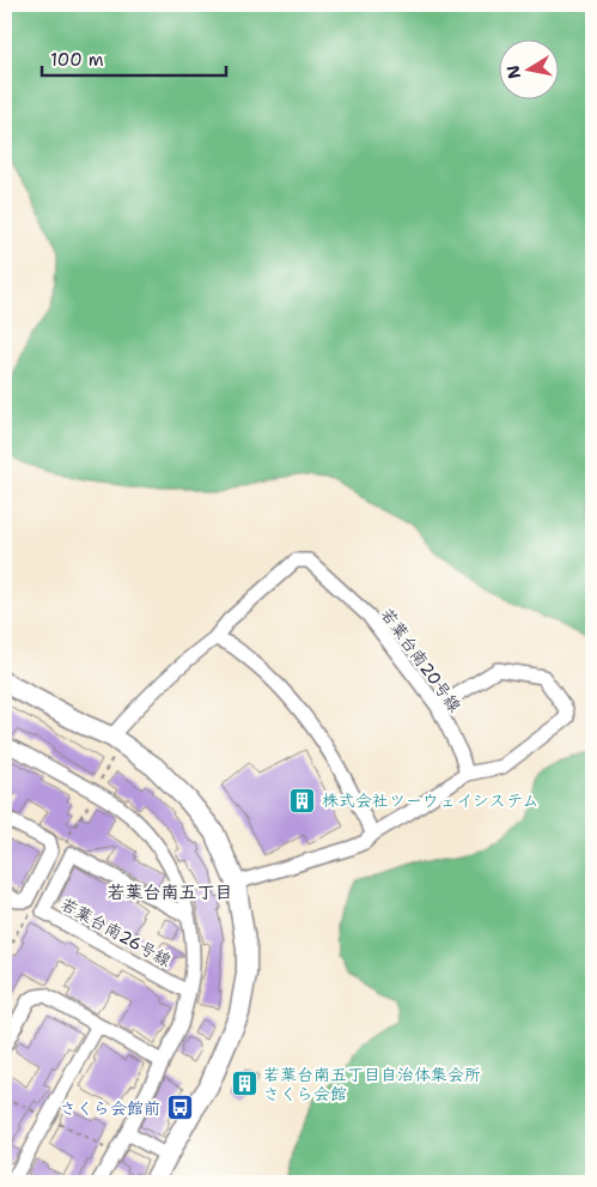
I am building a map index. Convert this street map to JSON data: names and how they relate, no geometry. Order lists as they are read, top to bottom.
{
  "streets": {
    "street": ["若葉台南20号線", "若葉台南26号線"]
  },
  "districts": ["若葉台南五丁目"],
  "places": {
    "building": ["株式会社ツーウェイシステム", "若葉台南五丁目自治体集会所 さくら会館"],
    "bus stop": ["さくら会館前"]
  },
  "scale_bar": "100 m",
  "north": "left"
}
